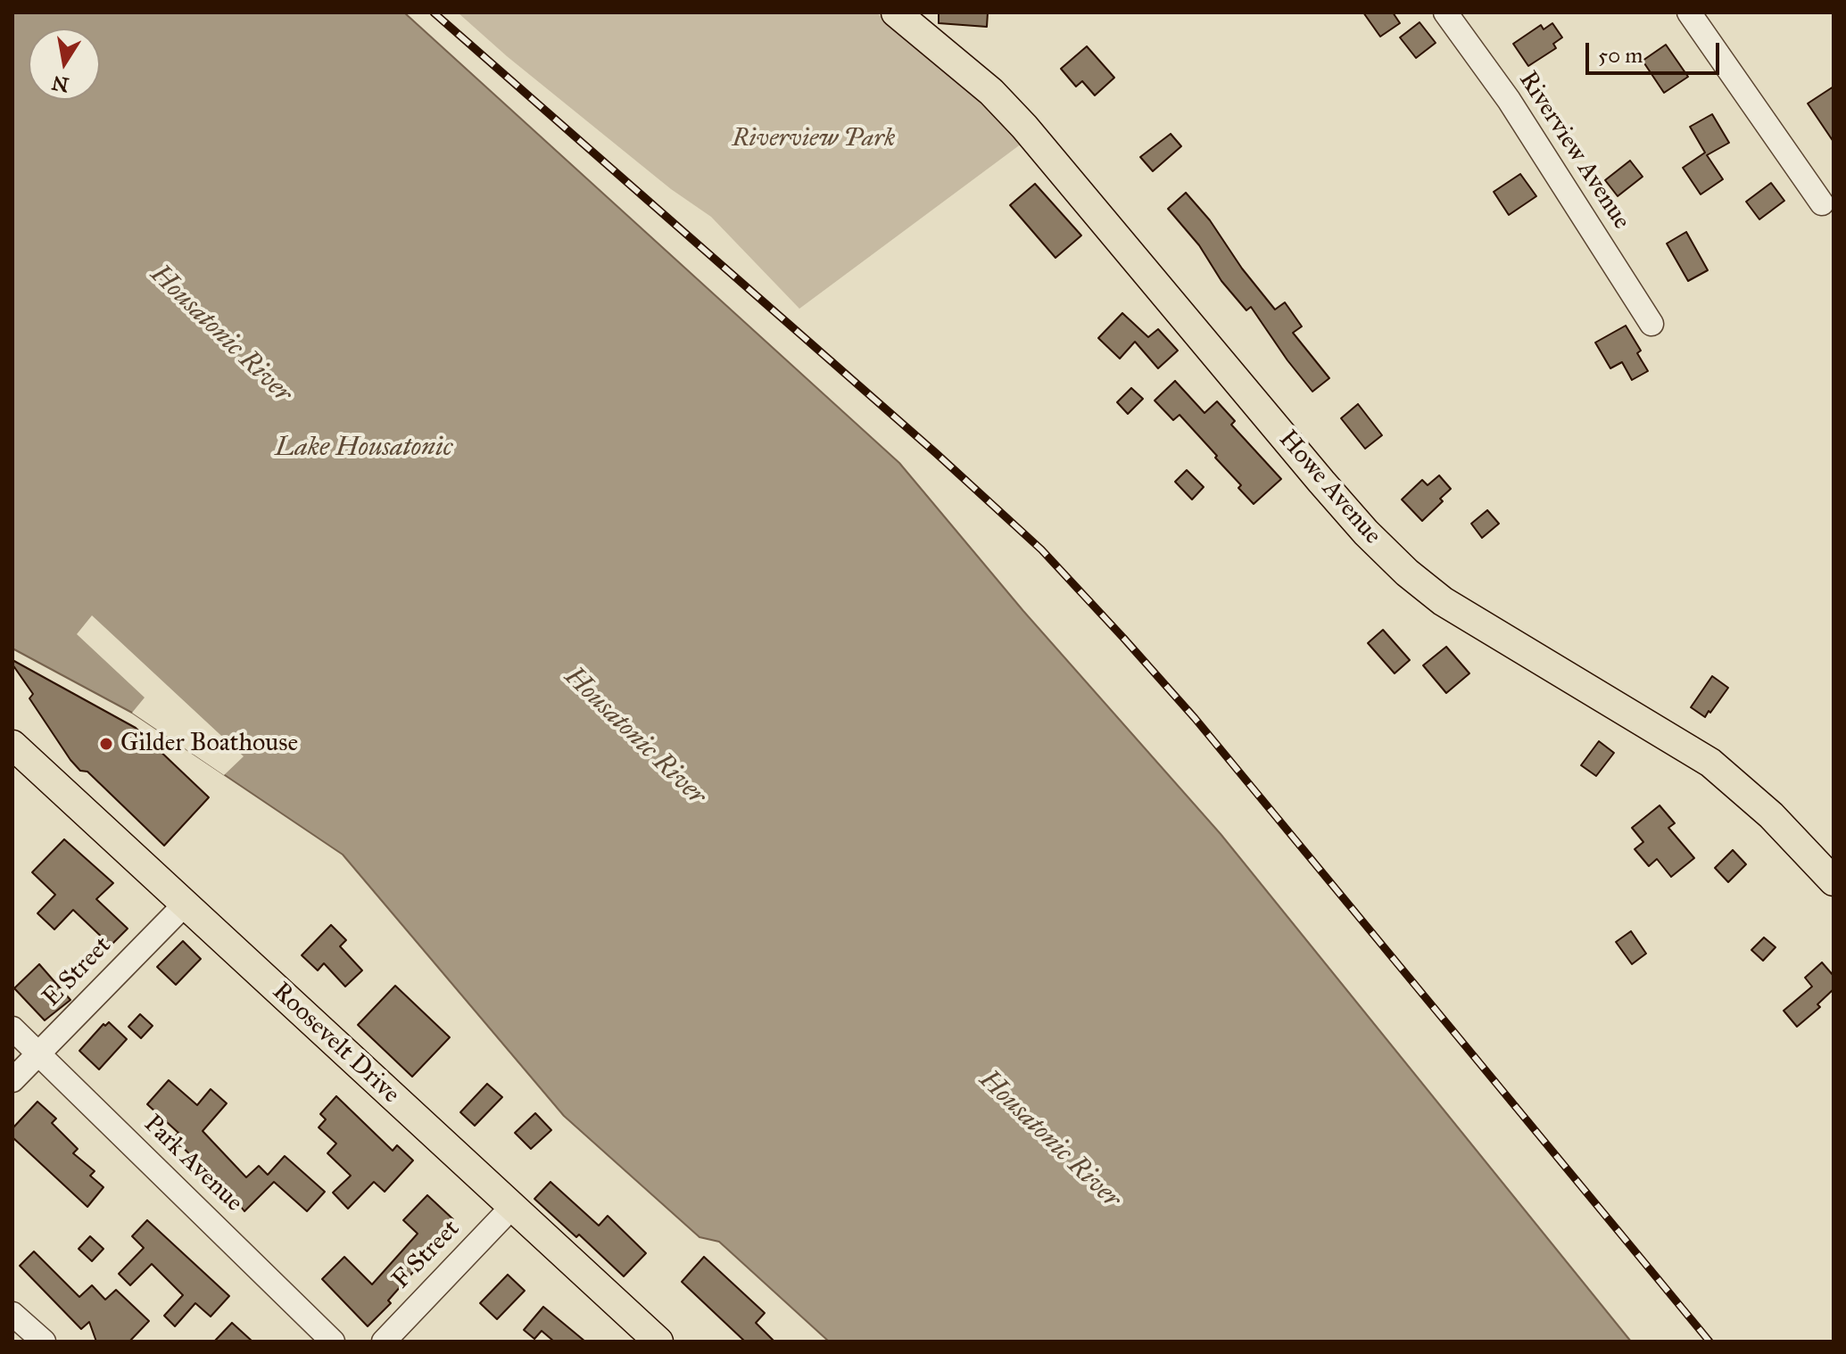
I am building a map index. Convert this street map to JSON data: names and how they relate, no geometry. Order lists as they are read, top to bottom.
{
  "streets": {
    "main road": ["Howe Avenue", "Roosevelt Drive"],
    "street": [
      "Riverview Avenue",
      "E Street",
      "Park Avenue",
      "F Street"
    ]
  },
  "crossings": [
    ["E Street", "Roosevelt Drive"],
    ["E Street", "Park Avenue"],
    ["Roosevelt Drive", "F Street"]
  ],
  "water": ["Housatonic River", "Lake Housatonic"],
  "parks": ["Riverview Park"],
  "places": ["Gilder Boathouse"],
  "scale_bar": "50 m",
  "north": "bottom"
}
